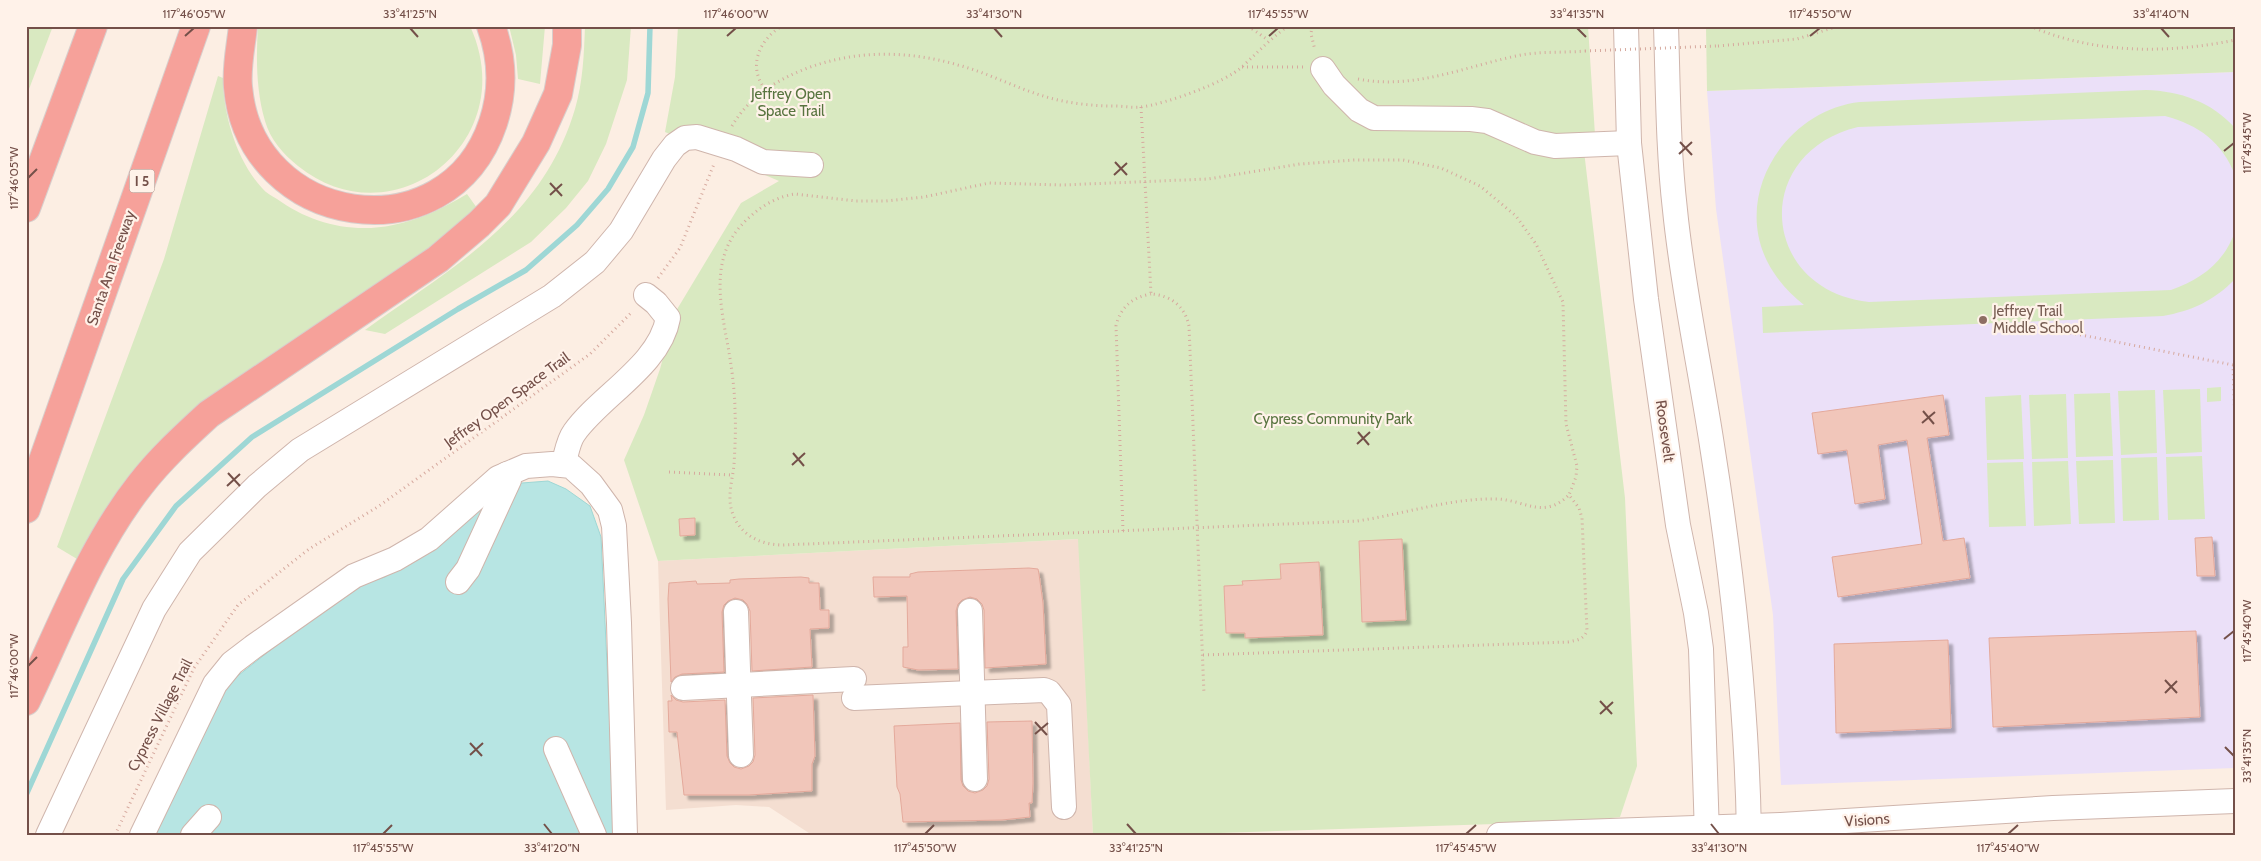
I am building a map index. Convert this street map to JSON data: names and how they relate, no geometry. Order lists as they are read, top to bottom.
{
  "streets": {
    "highway": ["I 5", "Santa Ana Freeway"],
    "street": ["Roosevelt", "Visions"],
    "path": ["Jeffrey Open Space Trail", "Cypress Village Trail"]
  },
  "crossings": [
    ["Jeffrey Open Space Trail", "Cypress Village Trail"],
    ["Roosevelt", "Visions"]
  ],
  "parks": ["Jeffrey Open Space Trail", "Cypress Community Park"],
  "places": ["Jeffrey Trail Middle School"],
  "coordinates": [
    "117°46'05\"W",
    "33°41'25\"N",
    "117°46'00\"W",
    "33°41'30\"N",
    "117°45'55\"W",
    "33°41'35\"N",
    "117°45'50\"W",
    "33°41'40\"N",
    "117°45'45\"W",
    "117°45'40\"W",
    "33°41'20\"N"
  ]
}
